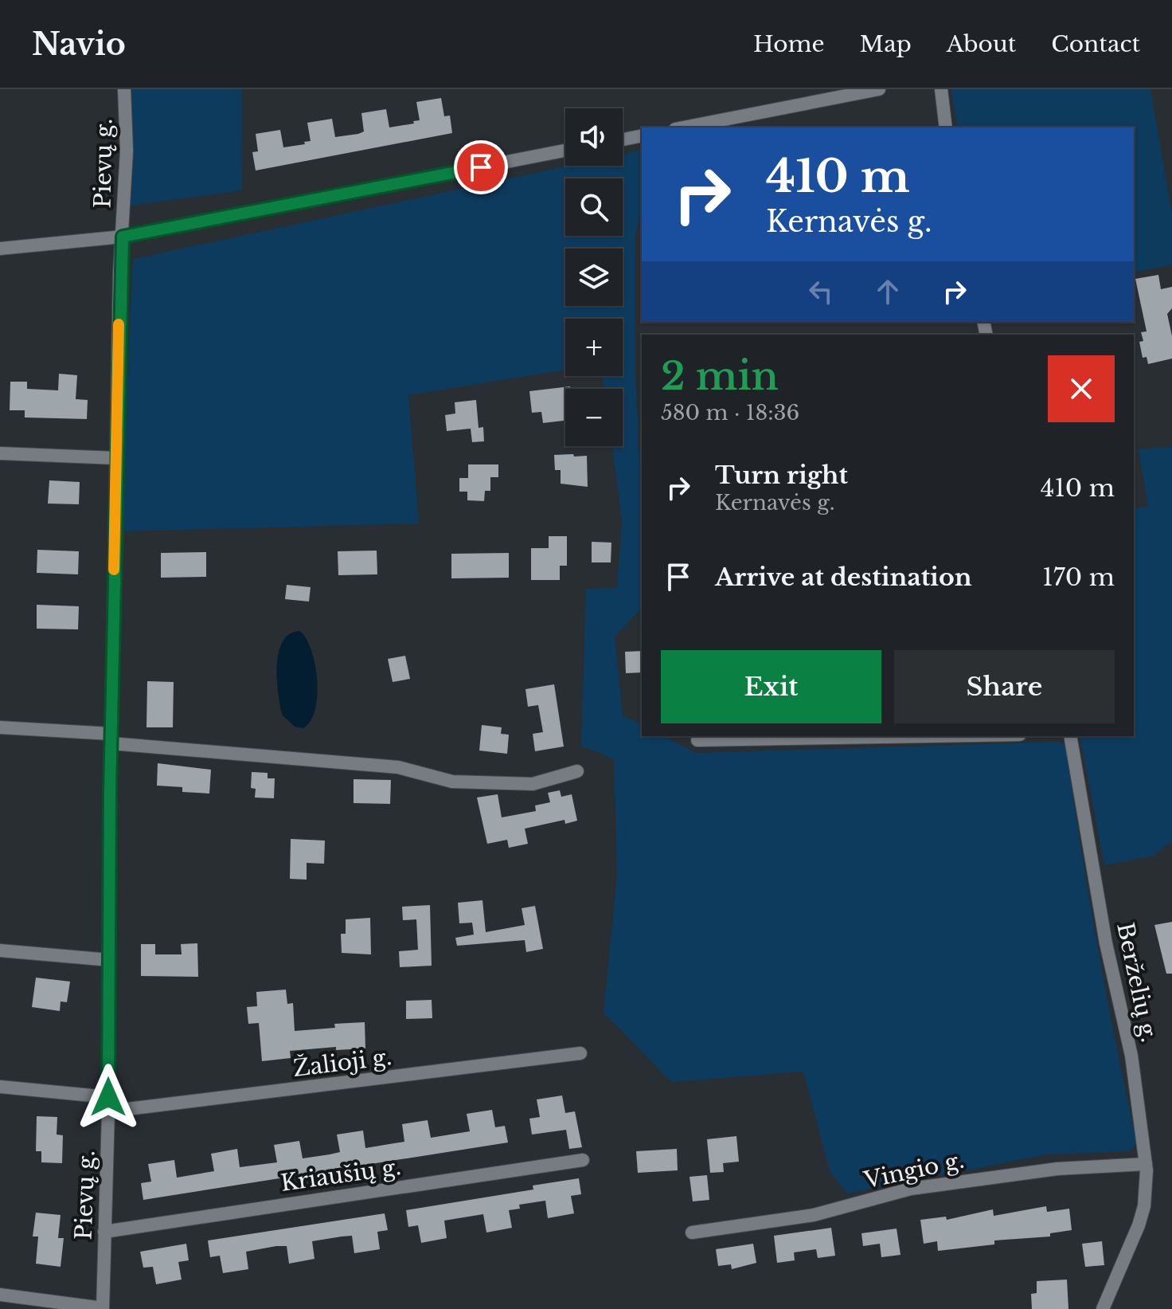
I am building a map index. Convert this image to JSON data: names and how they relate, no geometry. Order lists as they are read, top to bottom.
{
  "streets": {
    "street": [
      "Pievų g.",
      "Berželių g.",
      "Žalioji g.",
      "Vingio g.",
      "Kriaušių g."
    ]
  },
  "crossings": [
    ["Pievų g.", "Žalioji g."],
    ["Pievų g.", "Kriaušių g."],
    ["Berželių g.", "Vingio g."]
  ],
  "page": {
    "header": "Navio",
    "nav": [
      "Home",
      "Map",
      "About",
      "Contact"
    ],
    "map_buttons": ["+", "−"],
    "turn": ["410 m", "Kernavės g."],
    "heading": ["2 min", "580 m · 18:36"],
    "list": [
      {
        "name": "Turn right",
        "note": "Kernavės g.",
        "value": "410 m"
      },
      {
        "name": "Arrive at destination",
        "value": "170 m"
      }
    ],
    "buttons": ["Exit", "Share"]
  }
}
